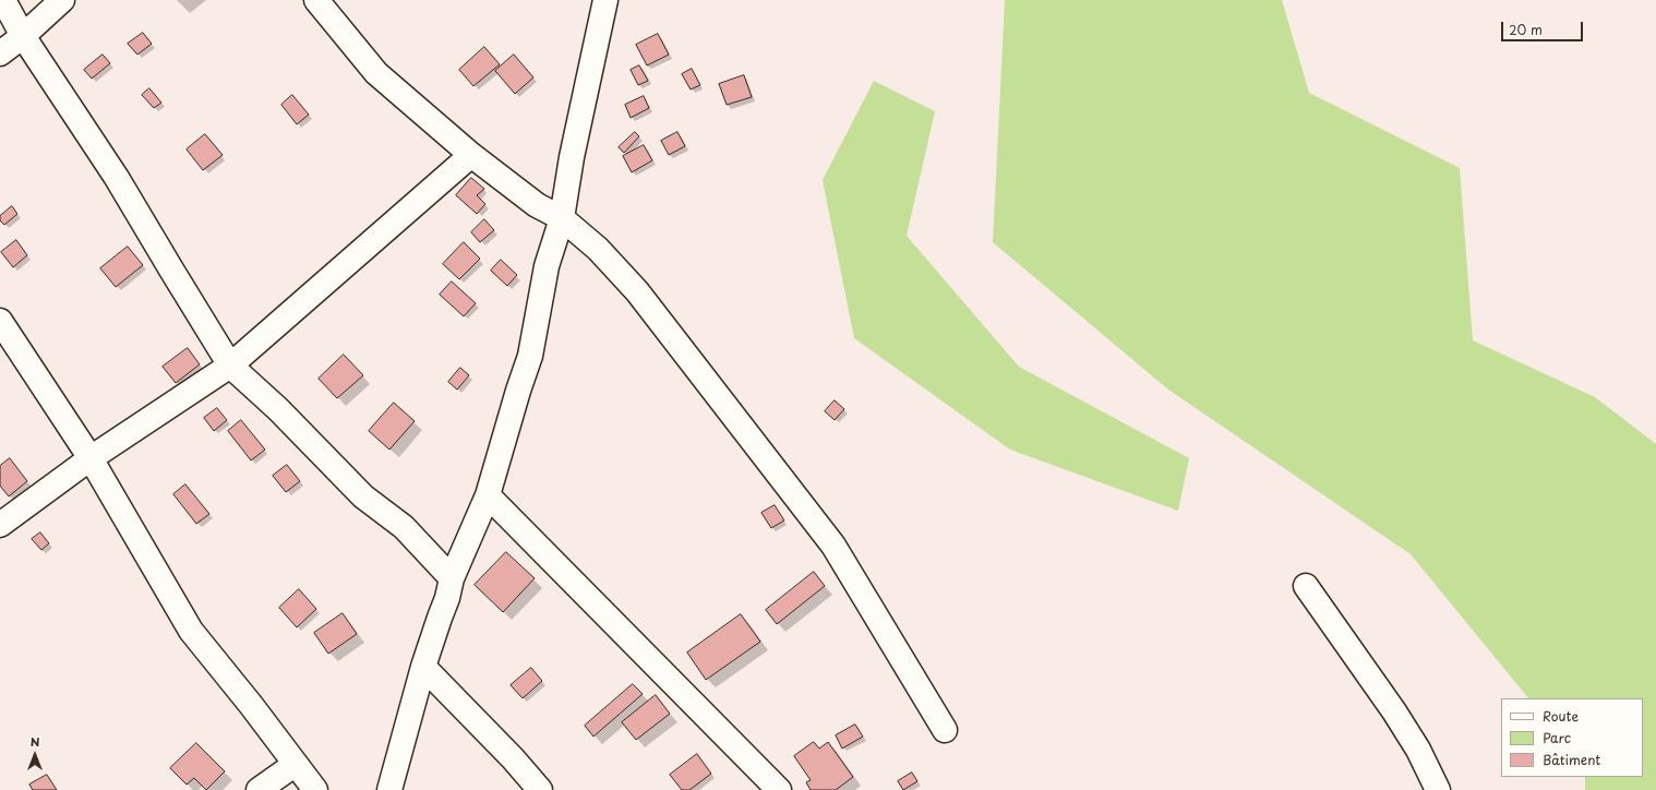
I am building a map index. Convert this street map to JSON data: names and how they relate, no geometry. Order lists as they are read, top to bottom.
{
  "legend": ["Route", "Parc", "Bâtiment"],
  "scale_bar": "20 m",
  "north": "top"
}
